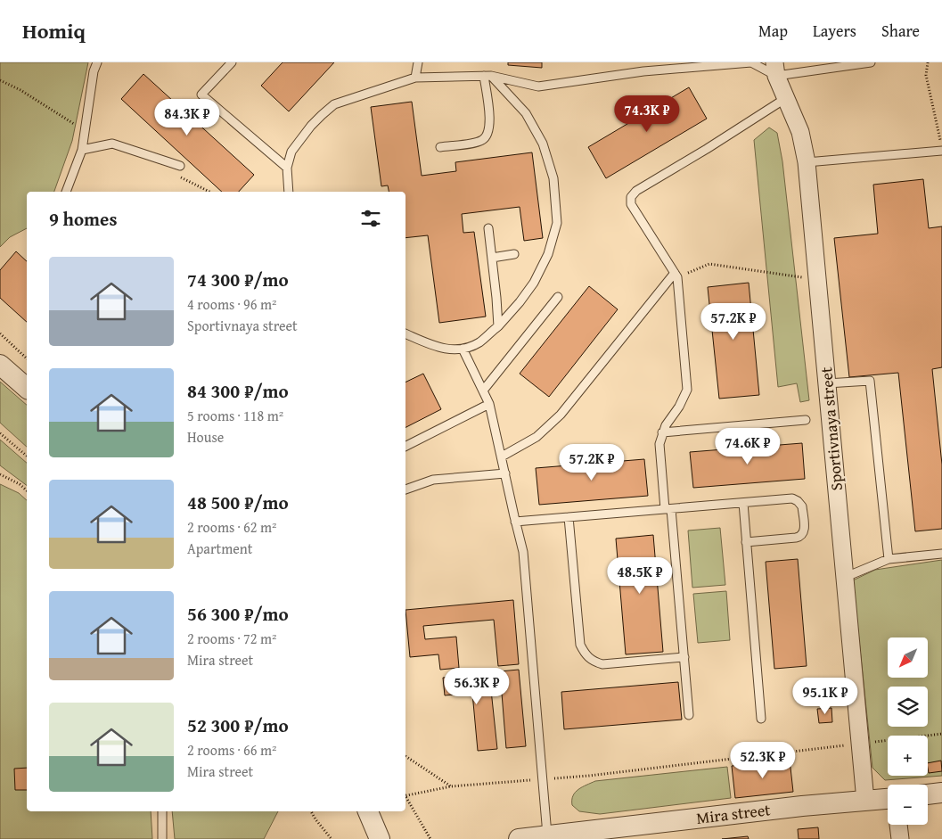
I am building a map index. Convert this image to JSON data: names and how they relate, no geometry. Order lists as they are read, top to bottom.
{
  "streets": {
    "street": ["Sportivnaya street", "Mira street"]
  },
  "crossings": [
    ["Sportivnaya street", "Mira street"]
  ],
  "north": "bottom left",
  "page": {
    "header": "Homiq",
    "nav": ["Map", "Layers", "Share"],
    "price": [
      "74.3K ₽",
      "84.3K ₽",
      "57.2K ₽",
      "74.6K ₽",
      "57.2K ₽",
      "48.5K ₽",
      "56.3K ₽",
      "95.1K ₽",
      "52.3K ₽"
    ],
    "heading": "9 homes",
    "list": [
      {
        "name": "74 300 ₽/mo",
        "note": "4 rooms · 96 m² · Sportivnaya street"
      },
      {
        "name": "84 300 ₽/mo",
        "note": "5 rooms · 118 m² · House"
      },
      {
        "name": "48 500 ₽/mo",
        "note": "2 rooms · 62 m² · Apartment"
      },
      {
        "name": "56 300 ₽/mo",
        "note": "2 rooms · 72 m² · Mira street"
      },
      {
        "name": "52 300 ₽/mo",
        "note": "2 rooms · 66 m² · Mira street"
      }
    ],
    "map_buttons": ["+", "−"]
  }
}
